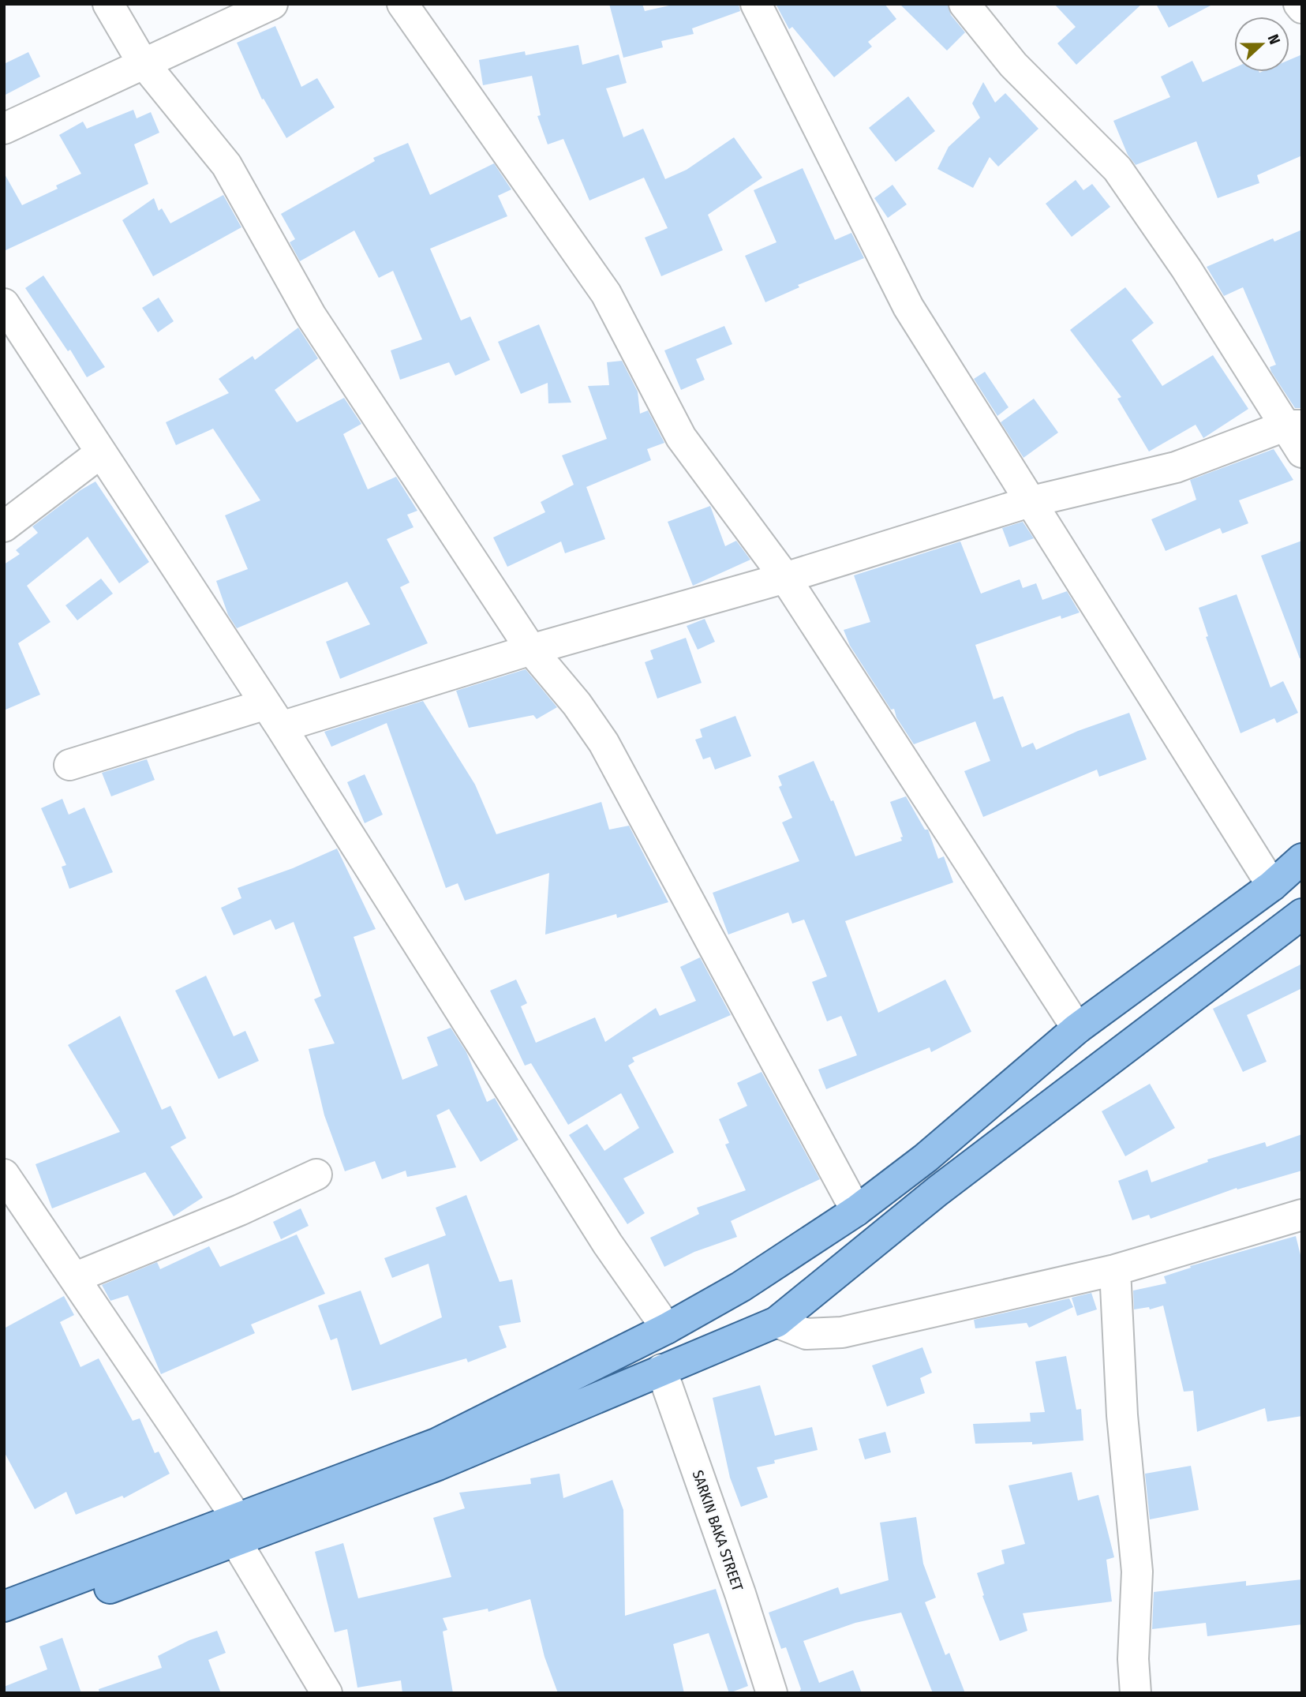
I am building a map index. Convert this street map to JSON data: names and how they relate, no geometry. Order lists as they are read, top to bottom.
{
  "streets": {
    "street": ["SARKIN BAKA STREET"]
  },
  "north": "right"
}
